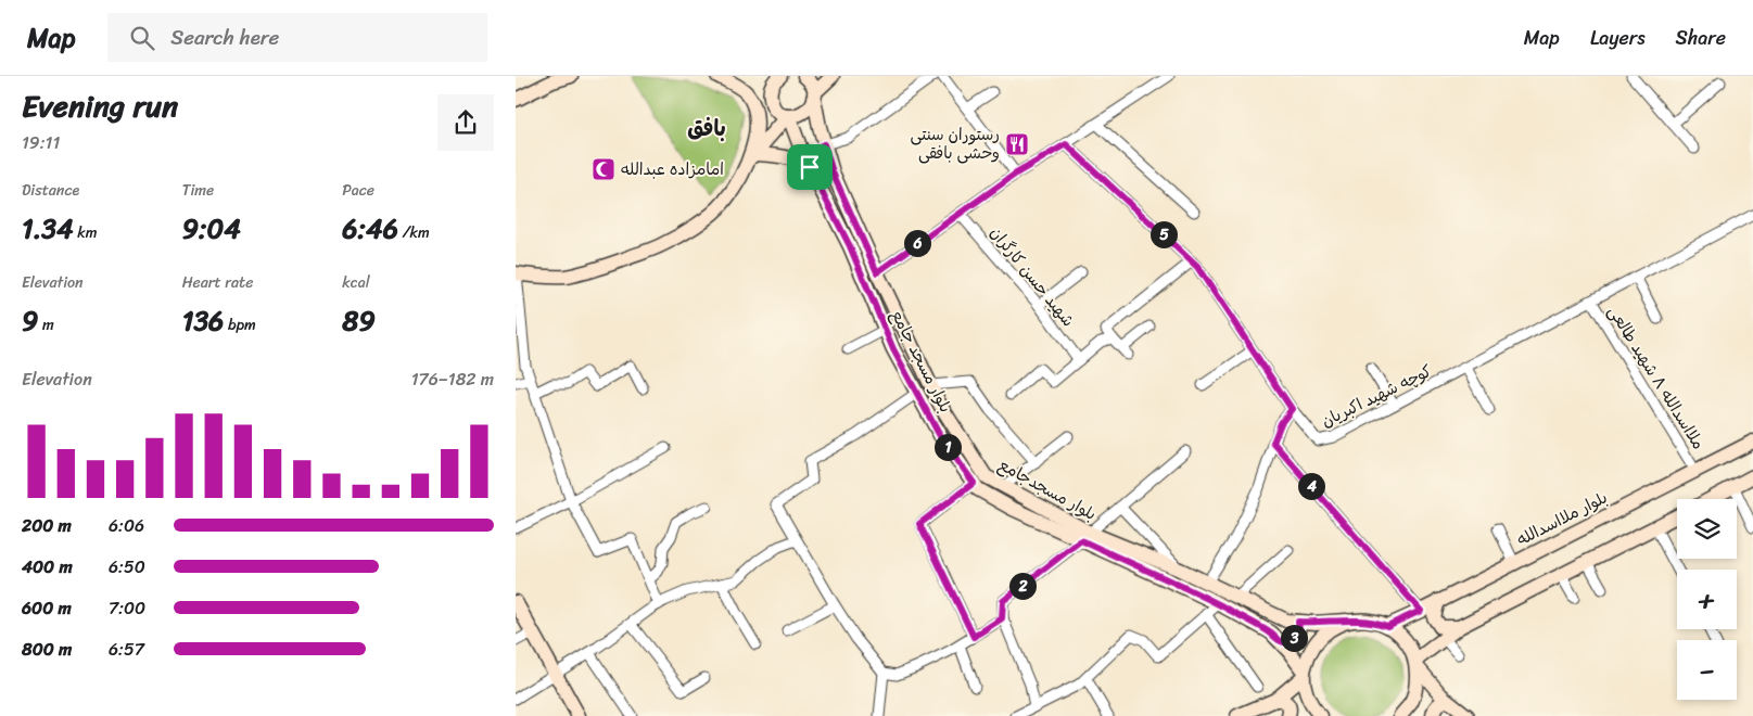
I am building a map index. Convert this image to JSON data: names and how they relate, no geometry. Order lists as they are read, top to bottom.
{
  "streets": {
    "main road": ["بلوار مسجد جامع", "بلوار مسجدجامع", "بلوار ملااسدالله"],
    "street": ["شهید حسن کارگران", "ملااسدالله ۸ شهید طالعی", "کوچه شهید اکبریان"]
  },
  "crossings": [
    ["بلوار مسجد جامع", "بلوار مسجدجامع"],
    ["ملااسدالله ۸ شهید طالعی", "کوچه شهید اکبریان"],
    ["ملااسدالله ۸ شهید طالعی", "بلوار ملااسدالله"],
    ["بلوار مسجدجامع", "بلوار ملااسدالله"]
  ],
  "districts": ["بافق"],
  "places": {
    "restaurant": ["رستوران سنتی وحشی بافقی"],
    "mosque": ["امامزاده عبدالله"]
  },
  "page": {
    "header": "Map",
    "search": "Search here",
    "nav": ["Map", "Layers", "Share"],
    "heading": ["Evening run", "19:11"],
    "stats": [
      ["Distance", "1.34 km"],
      ["Time", "9:04"],
      ["Pace", "6:46 /km"],
      ["Elevation", "9 m"],
      ["Heart rate", "136 bpm"],
      ["kcal", "89"]
    ],
    "pins": [
      "5",
      "6",
      "1",
      "4",
      "2",
      "3"
    ],
    "chart": ["Elevation", "176–182 m"],
    "map_buttons": ["+", "−"],
    "list": [
      {
        "name": "200 m",
        "note": "6:06"
      },
      {
        "name": "400 m",
        "note": "6:50"
      },
      {
        "name": "600 m",
        "note": "7:00"
      },
      {
        "name": "800 m",
        "note": "6:57"
      }
    ]
  }
}
